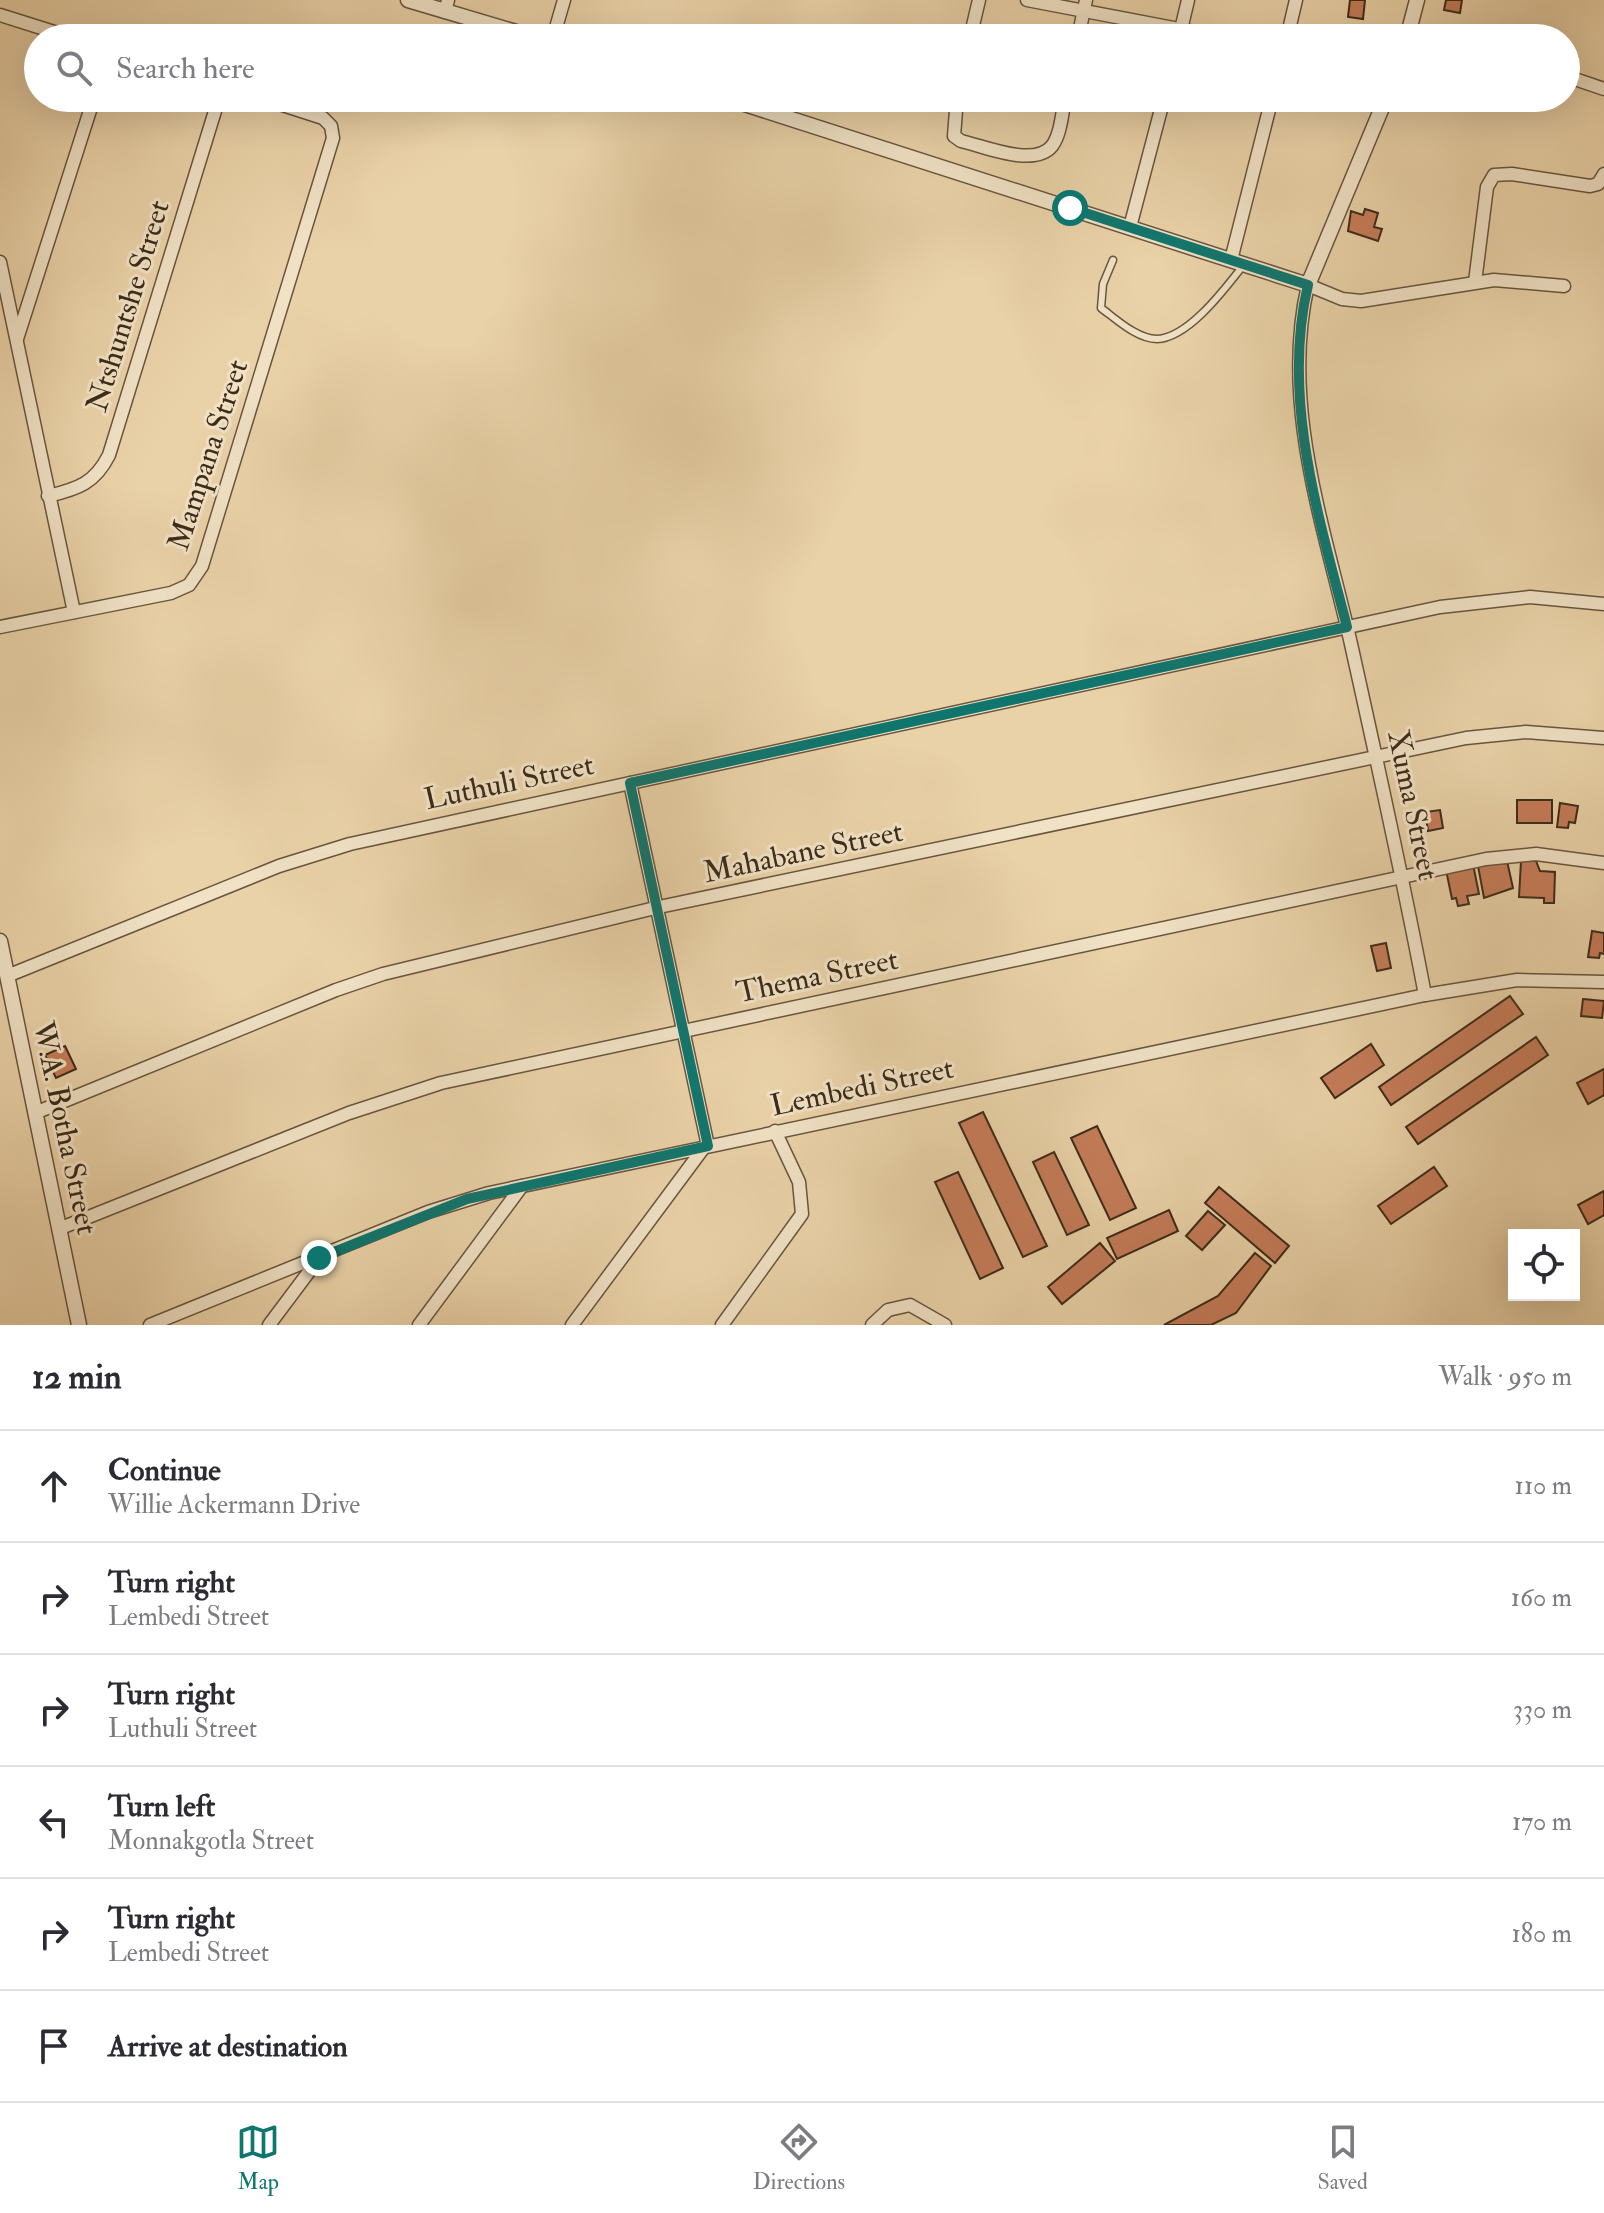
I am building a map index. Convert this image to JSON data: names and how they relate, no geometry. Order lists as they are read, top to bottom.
{
  "streets": {
    "street": [
      "Ntshuntshe Street",
      "Mampana Street",
      "Luthuli Street",
      "Xuma Street",
      "Mahabane Street",
      "Thema Street",
      "Lembedi Street",
      "W.A. Botha Street"
    ]
  },
  "crossings": [
    ["Luthuli Street", "Xuma Street"],
    ["Luthuli Street", "W.A. Botha Street"],
    ["Xuma Street", "Mahabane Street"],
    ["Xuma Street", "Thema Street"],
    ["Xuma Street", "Lembedi Street"],
    ["Mahabane Street", "W.A. Botha Street"],
    ["Thema Street", "W.A. Botha Street"]
  ],
  "page": {
    "search": "Search here",
    "heading": ["12 min", "Walk · 950 m"],
    "list": [
      ["Continue", "Willie Ackermann Drive", "110 m"],
      ["Turn right", "Lembedi Street", "160 m"],
      ["Turn right", "Luthuli Street", "330 m"],
      ["Turn left", "Monnakgotla Street", "170 m"],
      ["Turn right", "Lembedi Street", "180 m"],
      "Arrive at destination"
    ],
    "nav": ["Map", "Directions", "Saved"]
  }
}
